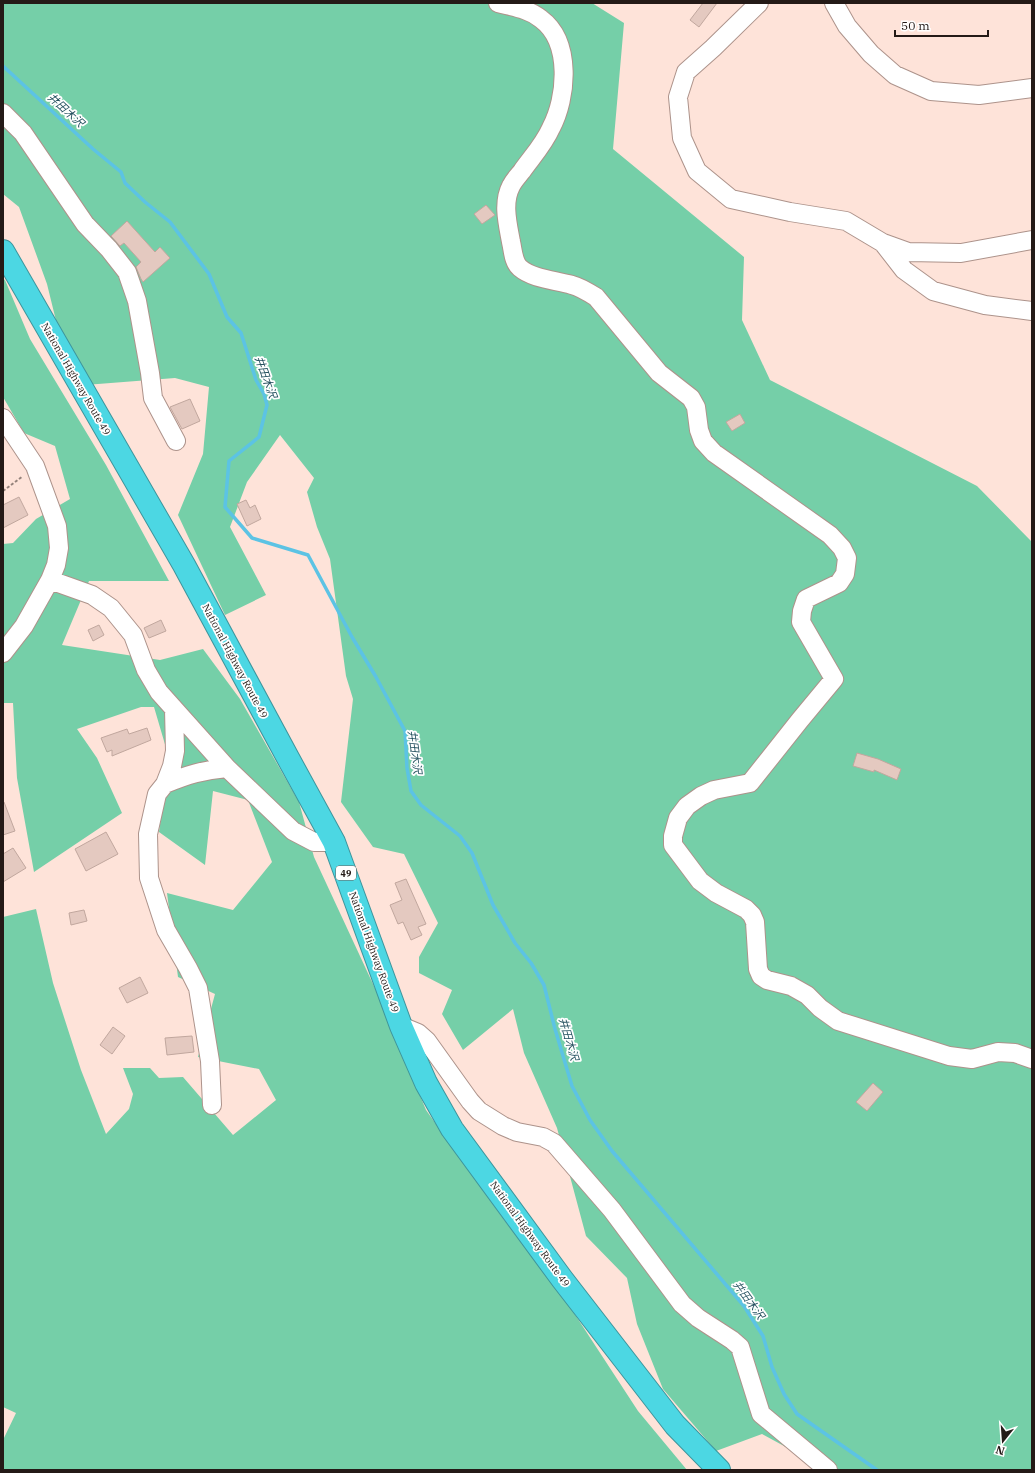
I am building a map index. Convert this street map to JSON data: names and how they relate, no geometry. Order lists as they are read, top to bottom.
{
  "streets": {
    "highway": ["National Highway Route 49", "49"]
  },
  "water": ["井田木沢"],
  "scale_bar": "50 m",
  "north": "bottom"
}
